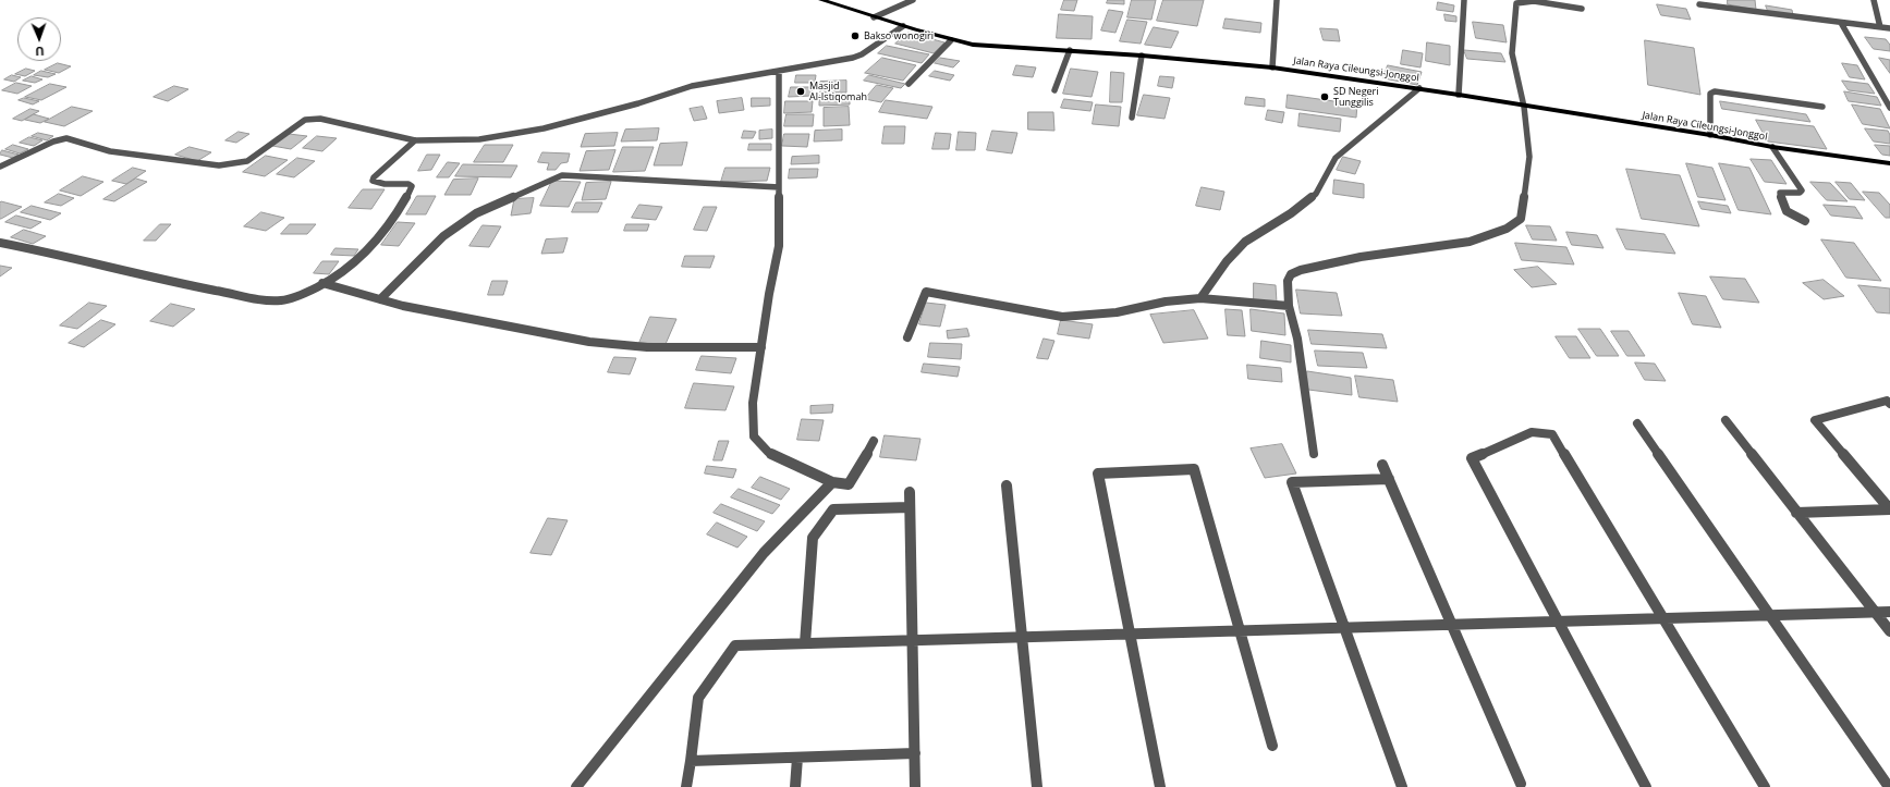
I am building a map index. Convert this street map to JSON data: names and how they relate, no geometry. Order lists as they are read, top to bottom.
{
  "streets": {
    "main road": ["Jalan Raya Cileungsi-Jonggol"]
  },
  "places": ["Bakso wonogiri", "Masjid Al-Istiqomah", "SD Negeri Tunggilis"],
  "north": "bottom"
}
